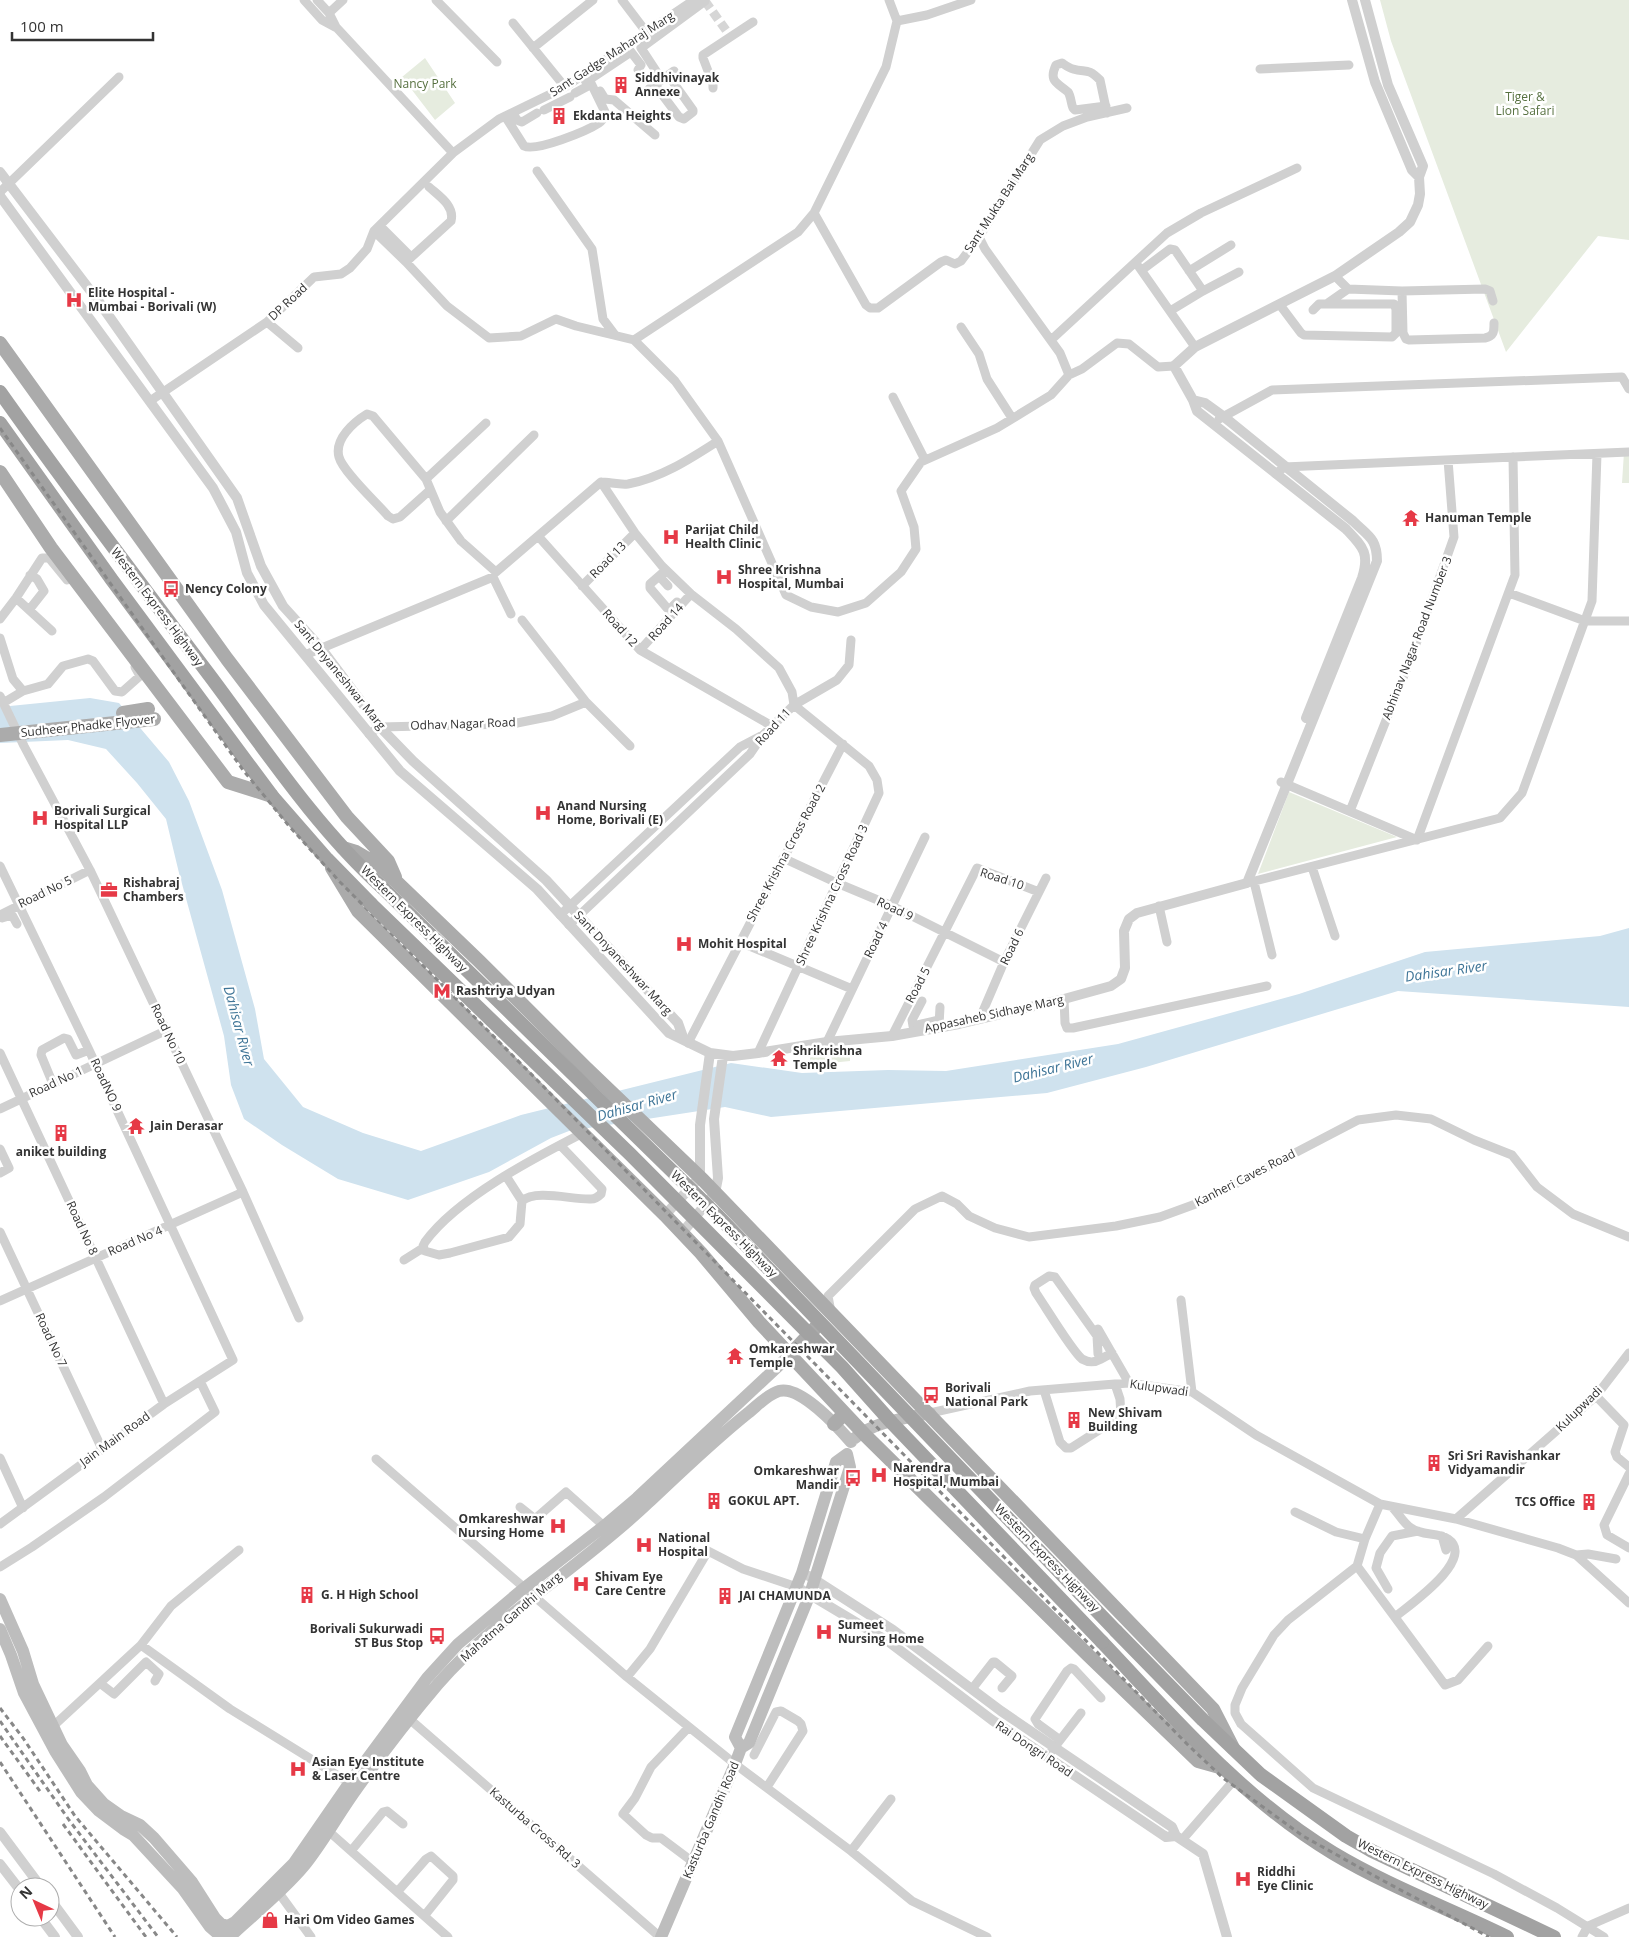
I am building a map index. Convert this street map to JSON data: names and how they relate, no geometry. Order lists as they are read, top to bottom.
{
  "streets": {
    "highway": ["Western Express Highway"],
    "main road": [
      "Sudheer Phadke Flyover",
      "Kulupwadi",
      "Mahatma Gandhi Marg",
      "Kasturba Gandhi Road"
    ],
    "street": [
      "Sant Gadge Maharaj Marg",
      "Sant Mukta Bai Marg",
      "DP Road",
      "Road 13",
      "Road 14",
      "Road 12",
      "Abhinav Nagar Road Number 3",
      "Sant Dnyaneshwar Marg",
      "Odhav Nagar Road",
      "Road 11",
      "Shree Krishna Cross Road 2",
      "Road 10",
      "Road No 5",
      "Shree Krishna Cross Road 3",
      "Road 9",
      "Road 4",
      "Road 6",
      "Road 5",
      "Appasaheb Sidhaye Marg",
      "Road No 10",
      "Road No 1",
      "RoadNO 9",
      "Kanheri Caves Road",
      "Road No 8",
      "Road No 4",
      "Road No 7",
      "Jain Main Road",
      "Rai Dongri Road",
      "Kasturba Cross Rd. 3"
    ]
  },
  "crossings": [
    ["Sant Gadge Maharaj Marg", "DP Road"],
    ["DP Road", "Sant Dnyaneshwar Marg"],
    ["Road 13", "Road 12"],
    ["Road 13", "Road 11"],
    ["Road 14", "Road 12"],
    ["Road 14", "Road 11"],
    ["Road 12", "Road 11"],
    ["Sant Dnyaneshwar Marg", "Odhav Nagar Road"],
    ["Sant Dnyaneshwar Marg", "Road 11"],
    ["Sant Dnyaneshwar Marg", "Shree Krishna Cross Road 2"],
    ["Sant Dnyaneshwar Marg", "Appasaheb Sidhaye Marg"],
    ["Road 11", "Shree Krishna Cross Road 3"],
    ["Shree Krishna Cross Road 2", "Shree Krishna Cross Road 3"],
    ["Shree Krishna Cross Road 2", "Road 9"],
    ["Shree Krishna Cross Road 2", "Appasaheb Sidhaye Marg"],
    ["Road 10", "Road 9"],
    ["Road 10", "Road 6"],
    ["Road 10", "Road 5"],
    ["Road No 5", "Road No 10"],
    ["Road No 5", "RoadNO 9"],
    ["Shree Krishna Cross Road 3", "Road 9"],
    ["Shree Krishna Cross Road 3", "Appasaheb Sidhaye Marg"],
    ["Road 9", "Road 4"],
    ["Road 9", "Road 6"],
    ["Road 9", "Road 5"],
    ["Road 4", "Appasaheb Sidhaye Marg"],
    ["Road 6", "Appasaheb Sidhaye Marg"],
    ["Road 5", "Appasaheb Sidhaye Marg"],
    ["Road No 10", "Road No 1"],
    ["Road No 10", "Road No 4"],
    ["Road No 1", "RoadNO 9"],
    ["Road No 1", "Road No 8"],
    ["RoadNO 9", "Road No 4"],
    ["RoadNO 9", "Jain Main Road"],
    ["Road No 8", "Road No 4"],
    ["Road No 8", "Jain Main Road"],
    ["Road No 4", "Road No 7"],
    ["Road No 7", "Jain Main Road"],
    ["Kulupwadi", "Mahatma Gandhi Marg"],
    ["Kulupwadi", "Kasturba Gandhi Road"],
    ["Rai Dongri Road", "Kasturba Gandhi Road"],
    ["Kasturba Gandhi Road", "Kasturba Cross Rd. 3"]
  ],
  "water": ["Dahisar River"],
  "parks": ["Nancy Park", "Tiger & Lion Safari"],
  "places": {
    "building": [
      "Siddhivinayak Annexe",
      "Ekdanta Heights",
      "aniket building",
      "New Shivam Building",
      "Sri Sri Ravishankar Vidyamandir",
      "GOKUL APT.",
      "TCS Office",
      "G. H High School",
      "JAI CHAMUNDA"
    ],
    "hospital": [
      "Elite Hospital - Mumbai - Borivali (W)",
      "Parijat Child Health Clinic",
      "Shree Krishna Hospital, Mumbai",
      "Anand Nursing Home, Borivali (E)",
      "Borivali Surgical Hospital LLP",
      "Mohit Hospital",
      "Narendra Hospital, Mumbai",
      "Omkareshwar Nursing Home",
      "National Hospital",
      "Shivam Eye Care Centre",
      "Sumeet Nursing Home",
      "Asian Eye Institute & Laser Centre",
      "Riddhi Eye Clinic"
    ],
    "temple": [
      "Hanuman Temple",
      "Shrikrishna Temple",
      "Jain Derasar",
      "Omkareshwar Temple"
    ],
    "bus stop": [
      "Nency Colony",
      "Borivali National Park",
      "Omkareshwar Mandir",
      "Borivali Sukurwadi ST Bus Stop"
    ],
    "office": ["Rishabraj Chambers"],
    "metro station": ["Rashtriya Udyan"],
    "shop": ["Hari Om Video Games"]
  },
  "scale_bar": "100 m",
  "north": "top left"
}
